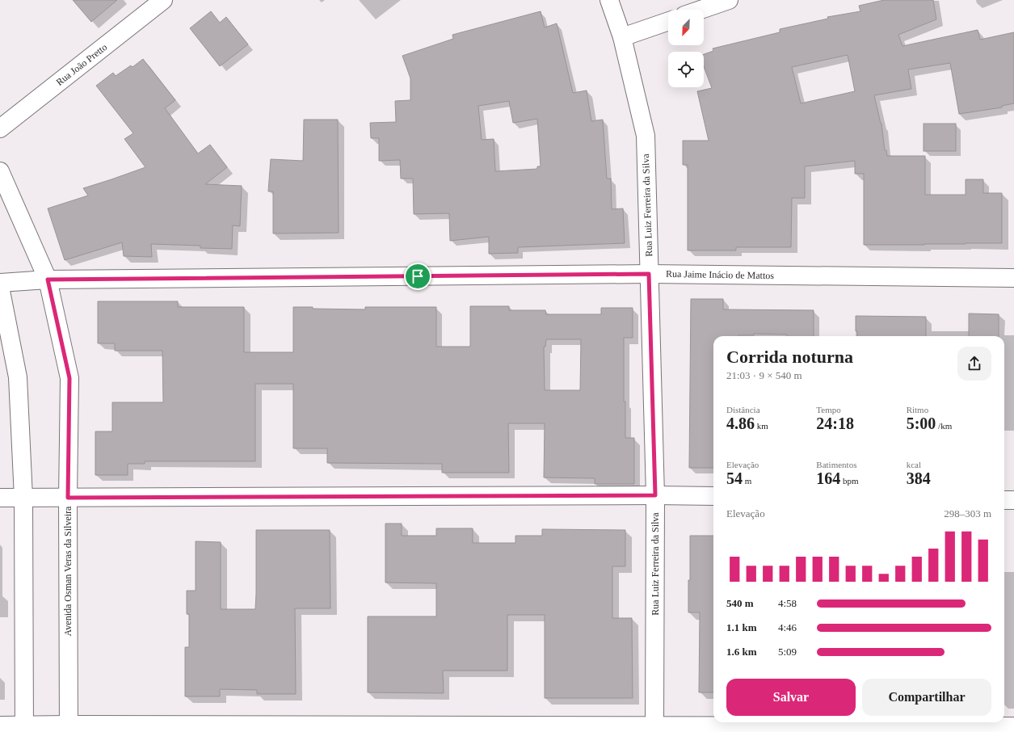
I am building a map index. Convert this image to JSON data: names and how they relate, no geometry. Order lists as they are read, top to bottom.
{
  "streets": {
    "street": [
      "Rua João Pretto",
      "Rua Luiz Ferreira da Silva",
      "Rua Jaime Inácio de Mattos",
      "Avenida Osman Veras da Silveira"
    ]
  },
  "crossings": [
    ["Rua Luiz Ferreira da Silva", "Rua Jaime Inácio de Mattos"],
    ["Rua Jaime Inácio de Mattos", "Avenida Osman Veras da Silveira"]
  ],
  "north": "bottom left",
  "page": {
    "heading": ["Corrida noturna", "21:03 · 9 × 540 m"],
    "stats": [
      ["Distância", "4.86 km"],
      ["Tempo", "24:18"],
      ["Ritmo", "5:00 /km"],
      ["Elevação", "54 m"],
      ["Batimentos", "164 bpm"],
      ["kcal", "384"]
    ],
    "chart": ["Elevação", "298–303 m"],
    "list": [
      {
        "name": "540 m",
        "note": "4:58"
      },
      {
        "name": "1.1 km",
        "note": "4:46"
      },
      {
        "name": "1.6 km",
        "note": "5:09"
      }
    ],
    "buttons": ["Salvar", "Compartilhar"]
  }
}
